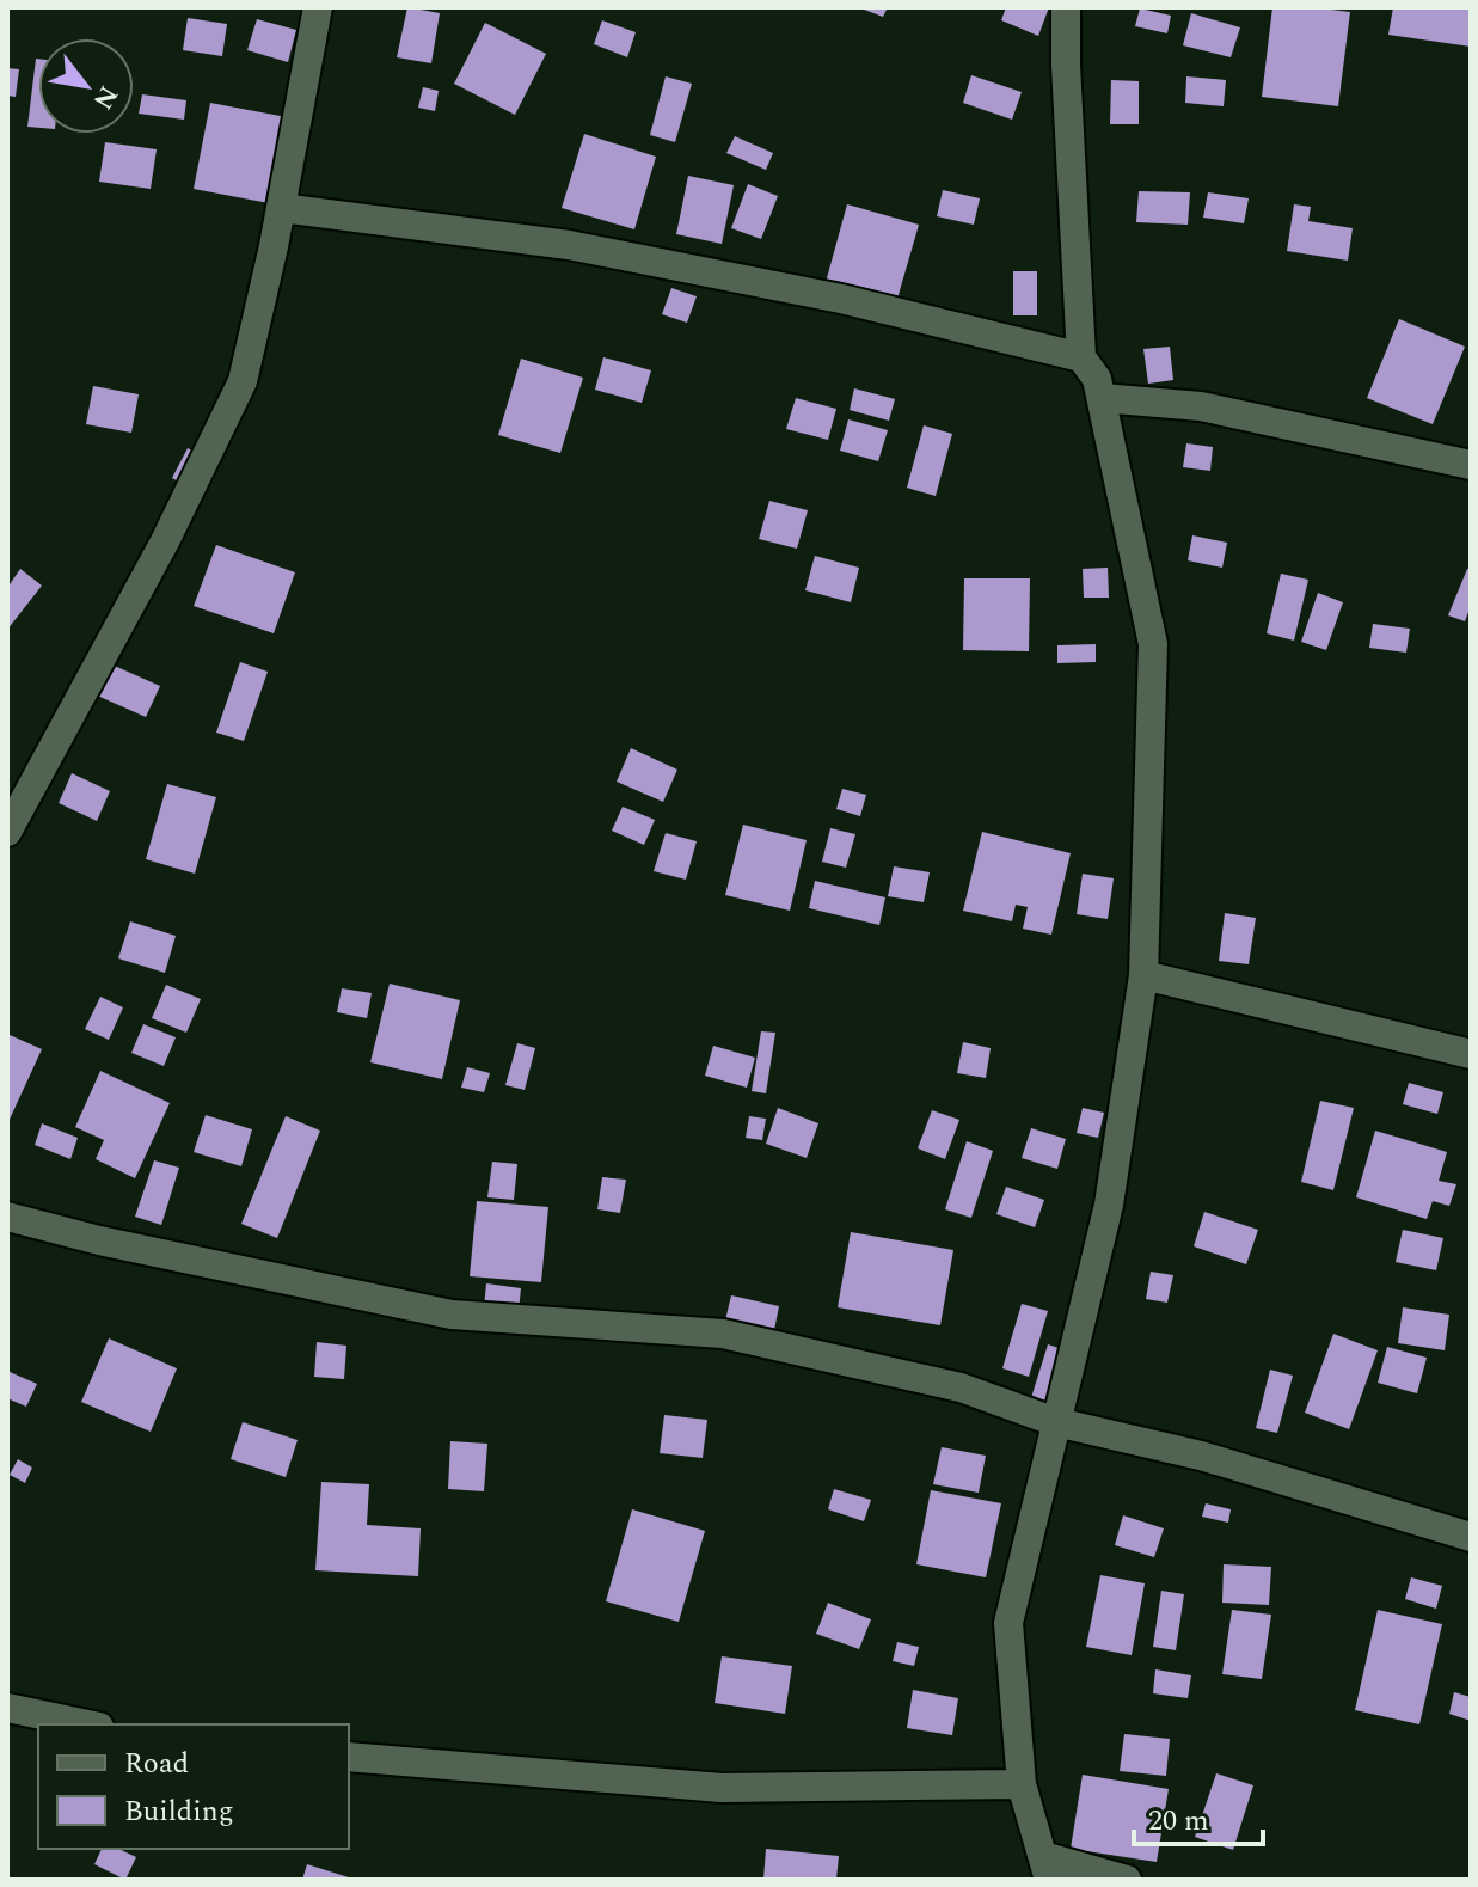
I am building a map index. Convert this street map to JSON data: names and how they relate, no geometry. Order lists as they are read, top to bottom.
{
  "legend": ["Road", "Building"],
  "scale_bar": "20 m",
  "north": "bottom right"
}
